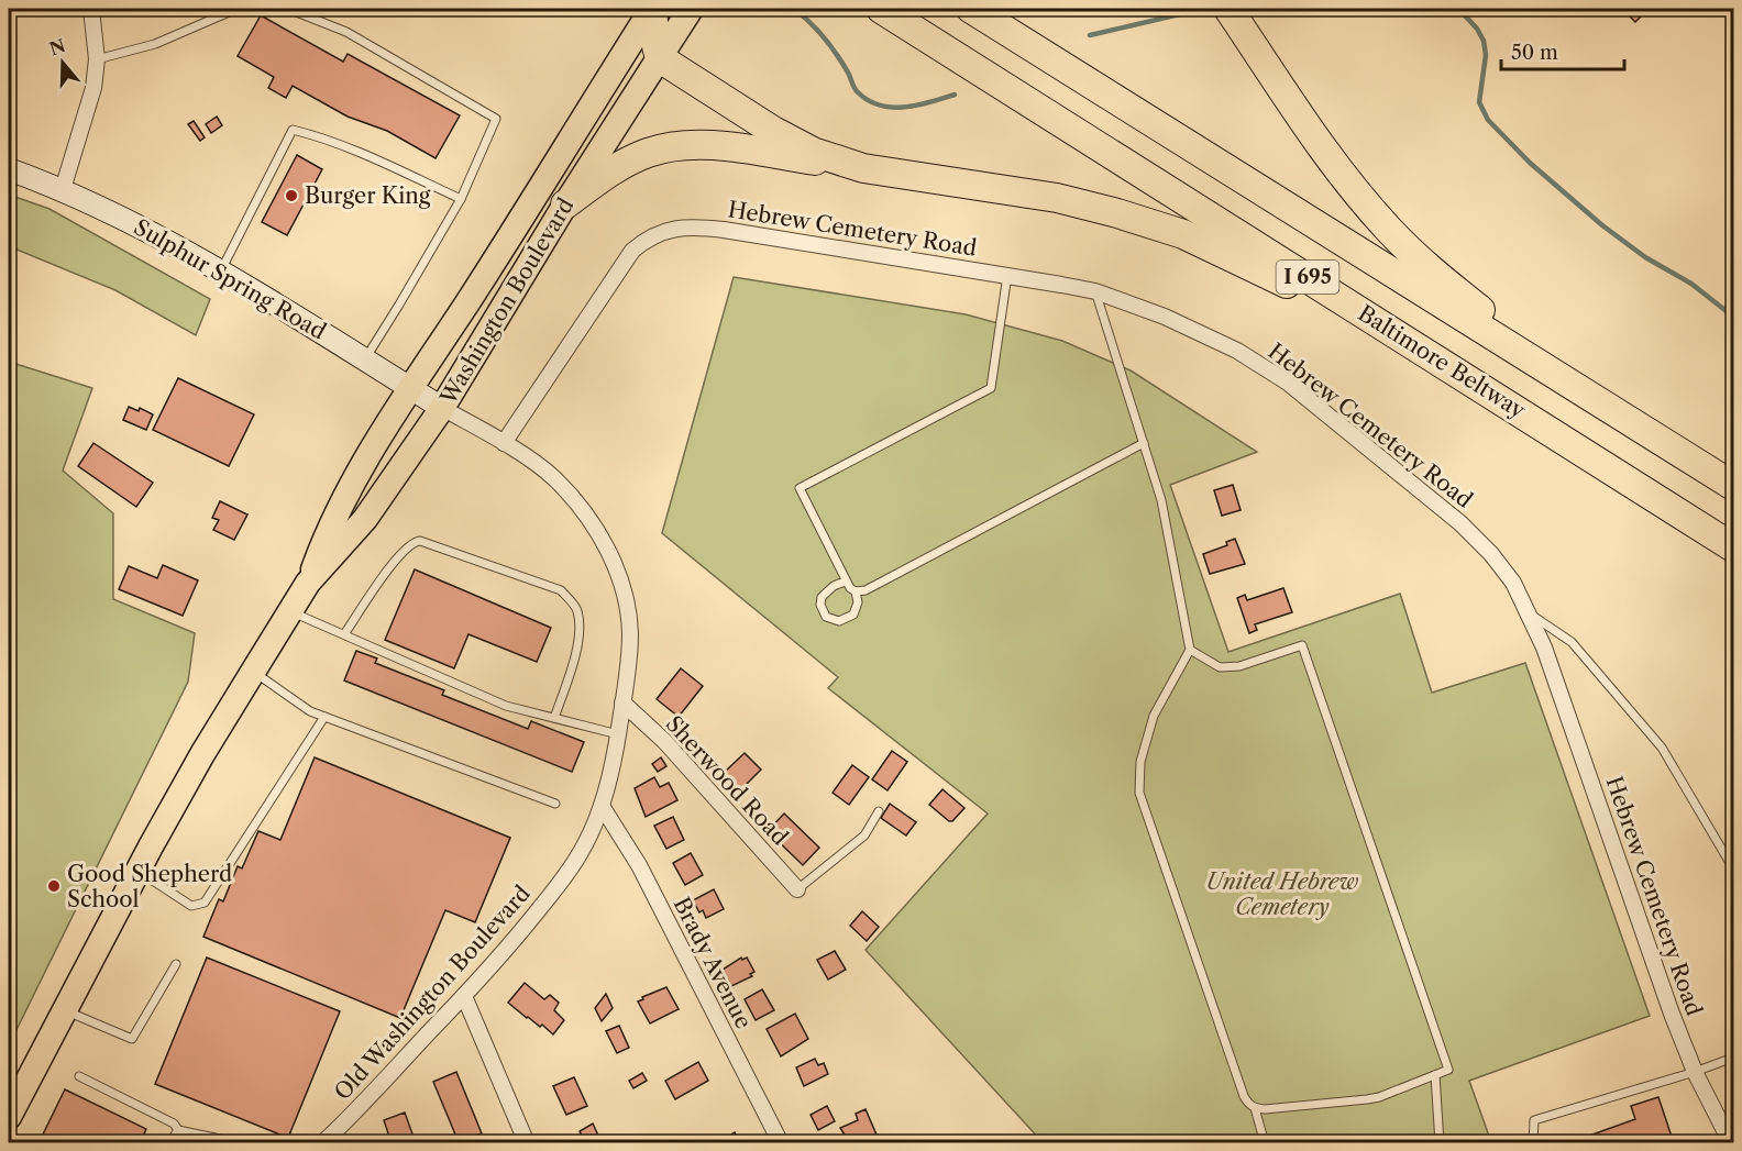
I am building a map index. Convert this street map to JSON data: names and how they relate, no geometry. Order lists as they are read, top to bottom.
{
  "streets": {
    "highway": ["I 695", "Baltimore Beltway"],
    "main road": ["Sulphur Spring Road", "Washington Boulevard"],
    "street": [
      "Hebrew Cemetery Road",
      "Sherwood Road",
      "Brady Avenue",
      "Old Washington Boulevard"
    ]
  },
  "crossings": [
    ["Hebrew Cemetery Road", "Old Washington Boulevard"],
    ["Sulphur Spring Road", "Washington Boulevard"],
    ["Sulphur Spring Road", "Old Washington Boulevard"],
    ["Washington Boulevard", "Old Washington Boulevard"],
    ["Sherwood Road", "Old Washington Boulevard"],
    ["Brady Avenue", "Old Washington Boulevard"]
  ],
  "parks": ["United Hebrew Cemetery"],
  "places": ["Burger King", "Good Shepherd School"],
  "scale_bar": "50 m",
  "north": "top"
}
